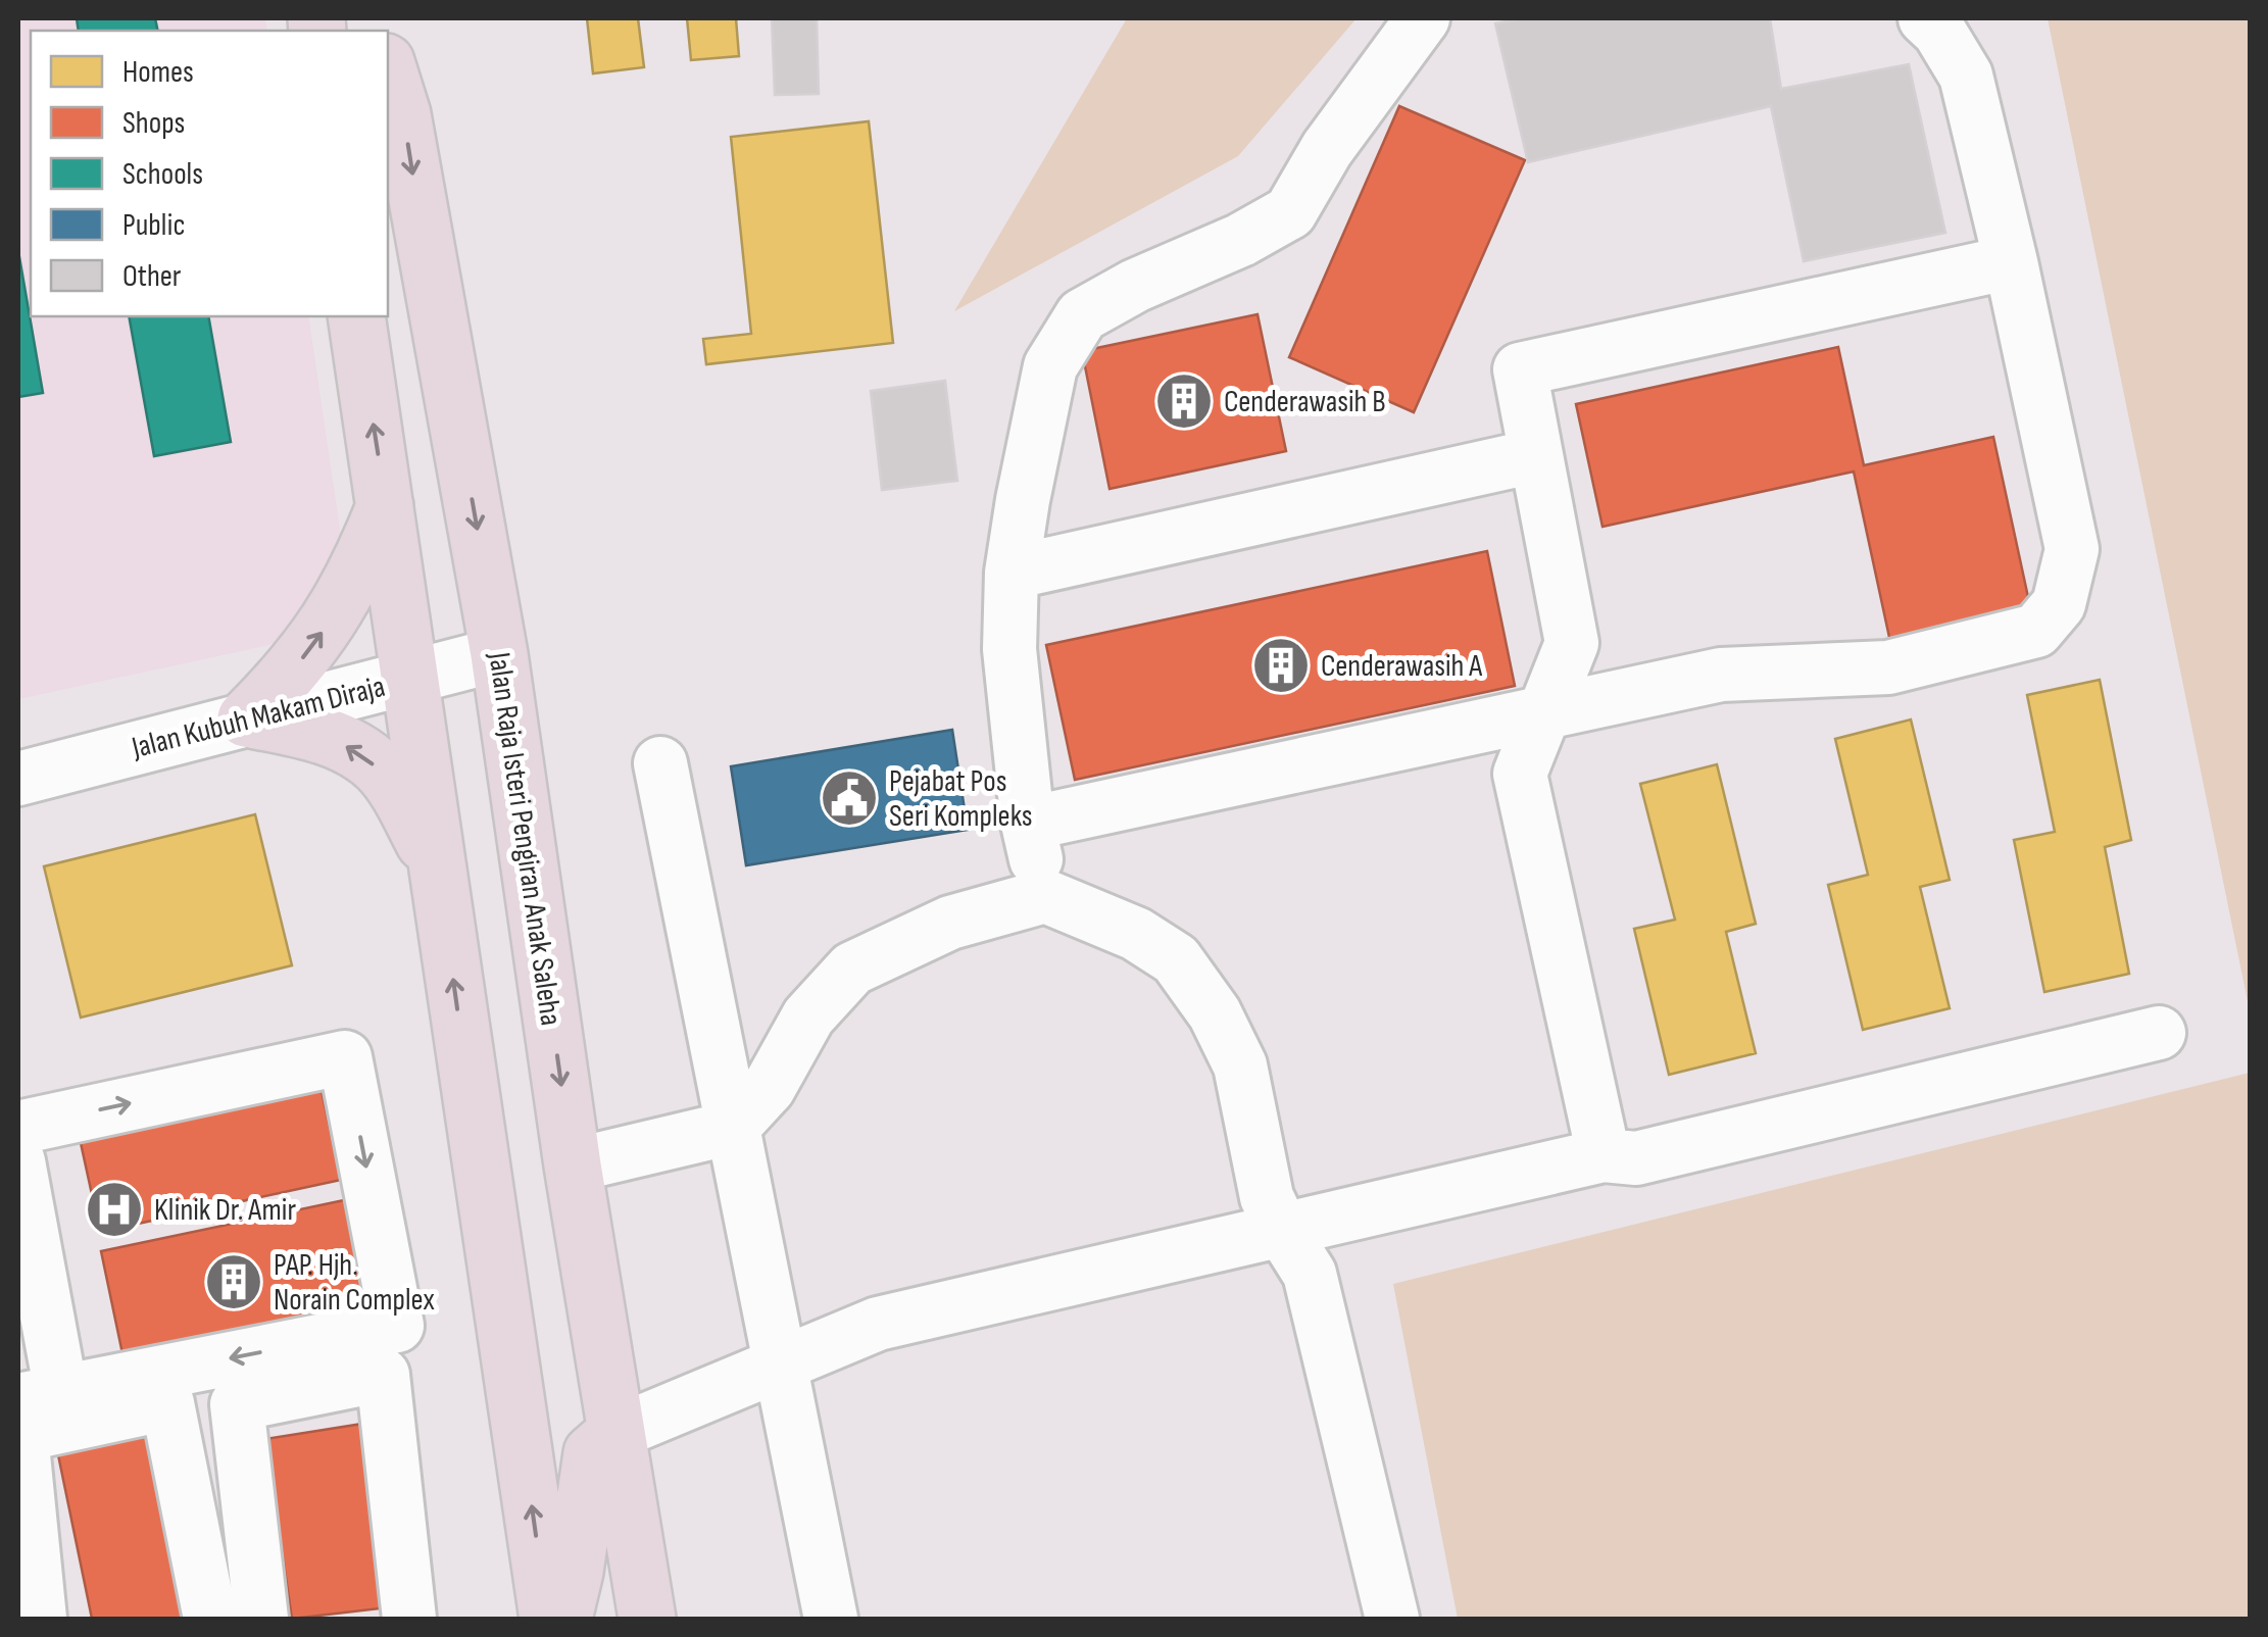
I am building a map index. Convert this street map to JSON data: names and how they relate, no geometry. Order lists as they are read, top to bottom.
{
  "streets": {
    "main road": ["Jalan Raja Isteri Pengiran Anak Saleha"],
    "street": ["Jalan Kubuh Makam Diraja"]
  },
  "crossings": [
    ["Jalan Kubuh Makam Diraja", "Jalan Raja Isteri Pengiran Anak Saleha"]
  ],
  "places": {
    "building": ["Cenderawasih B", "Cenderawasih A", "PAP. Hjh. Norain Complex"],
    "public building": ["Pejabat Pos Seri Kompleks"],
    "hospital": ["Klinik Dr. Amir"]
  },
  "legend": [
    "Homes",
    "Shops",
    "Schools",
    "Public",
    "Other"
  ]
}
